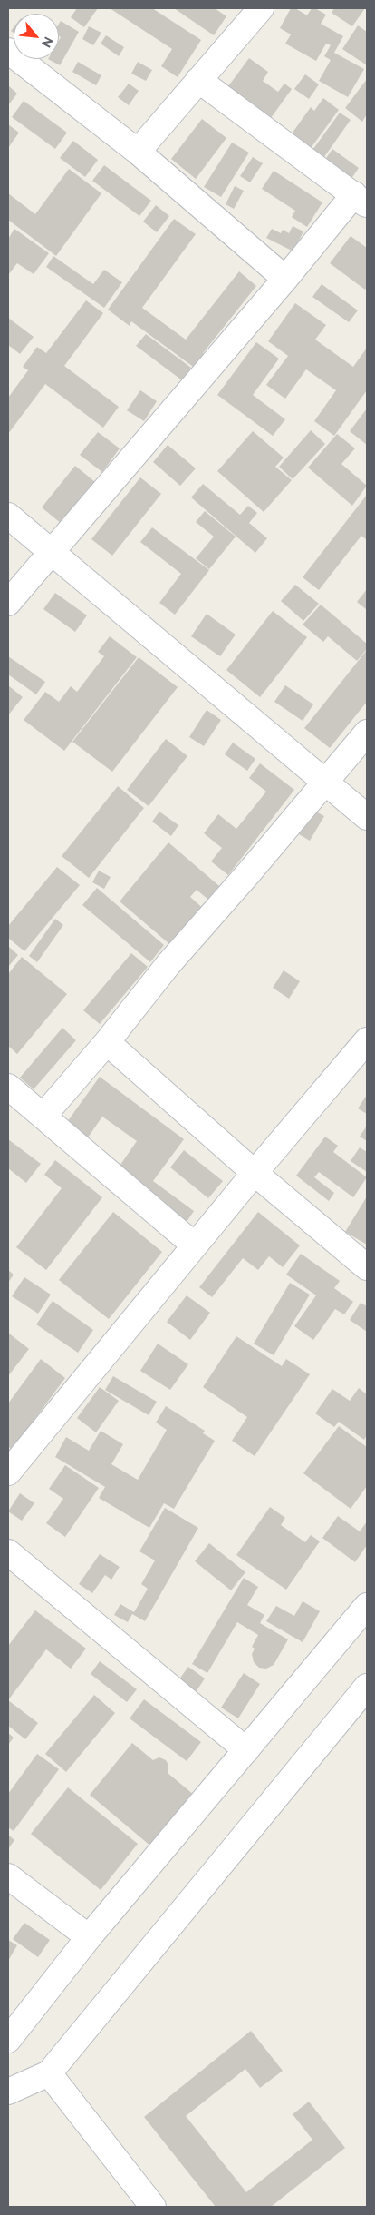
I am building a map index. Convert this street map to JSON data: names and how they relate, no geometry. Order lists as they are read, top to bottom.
{
  "north": "bottom right"
}
